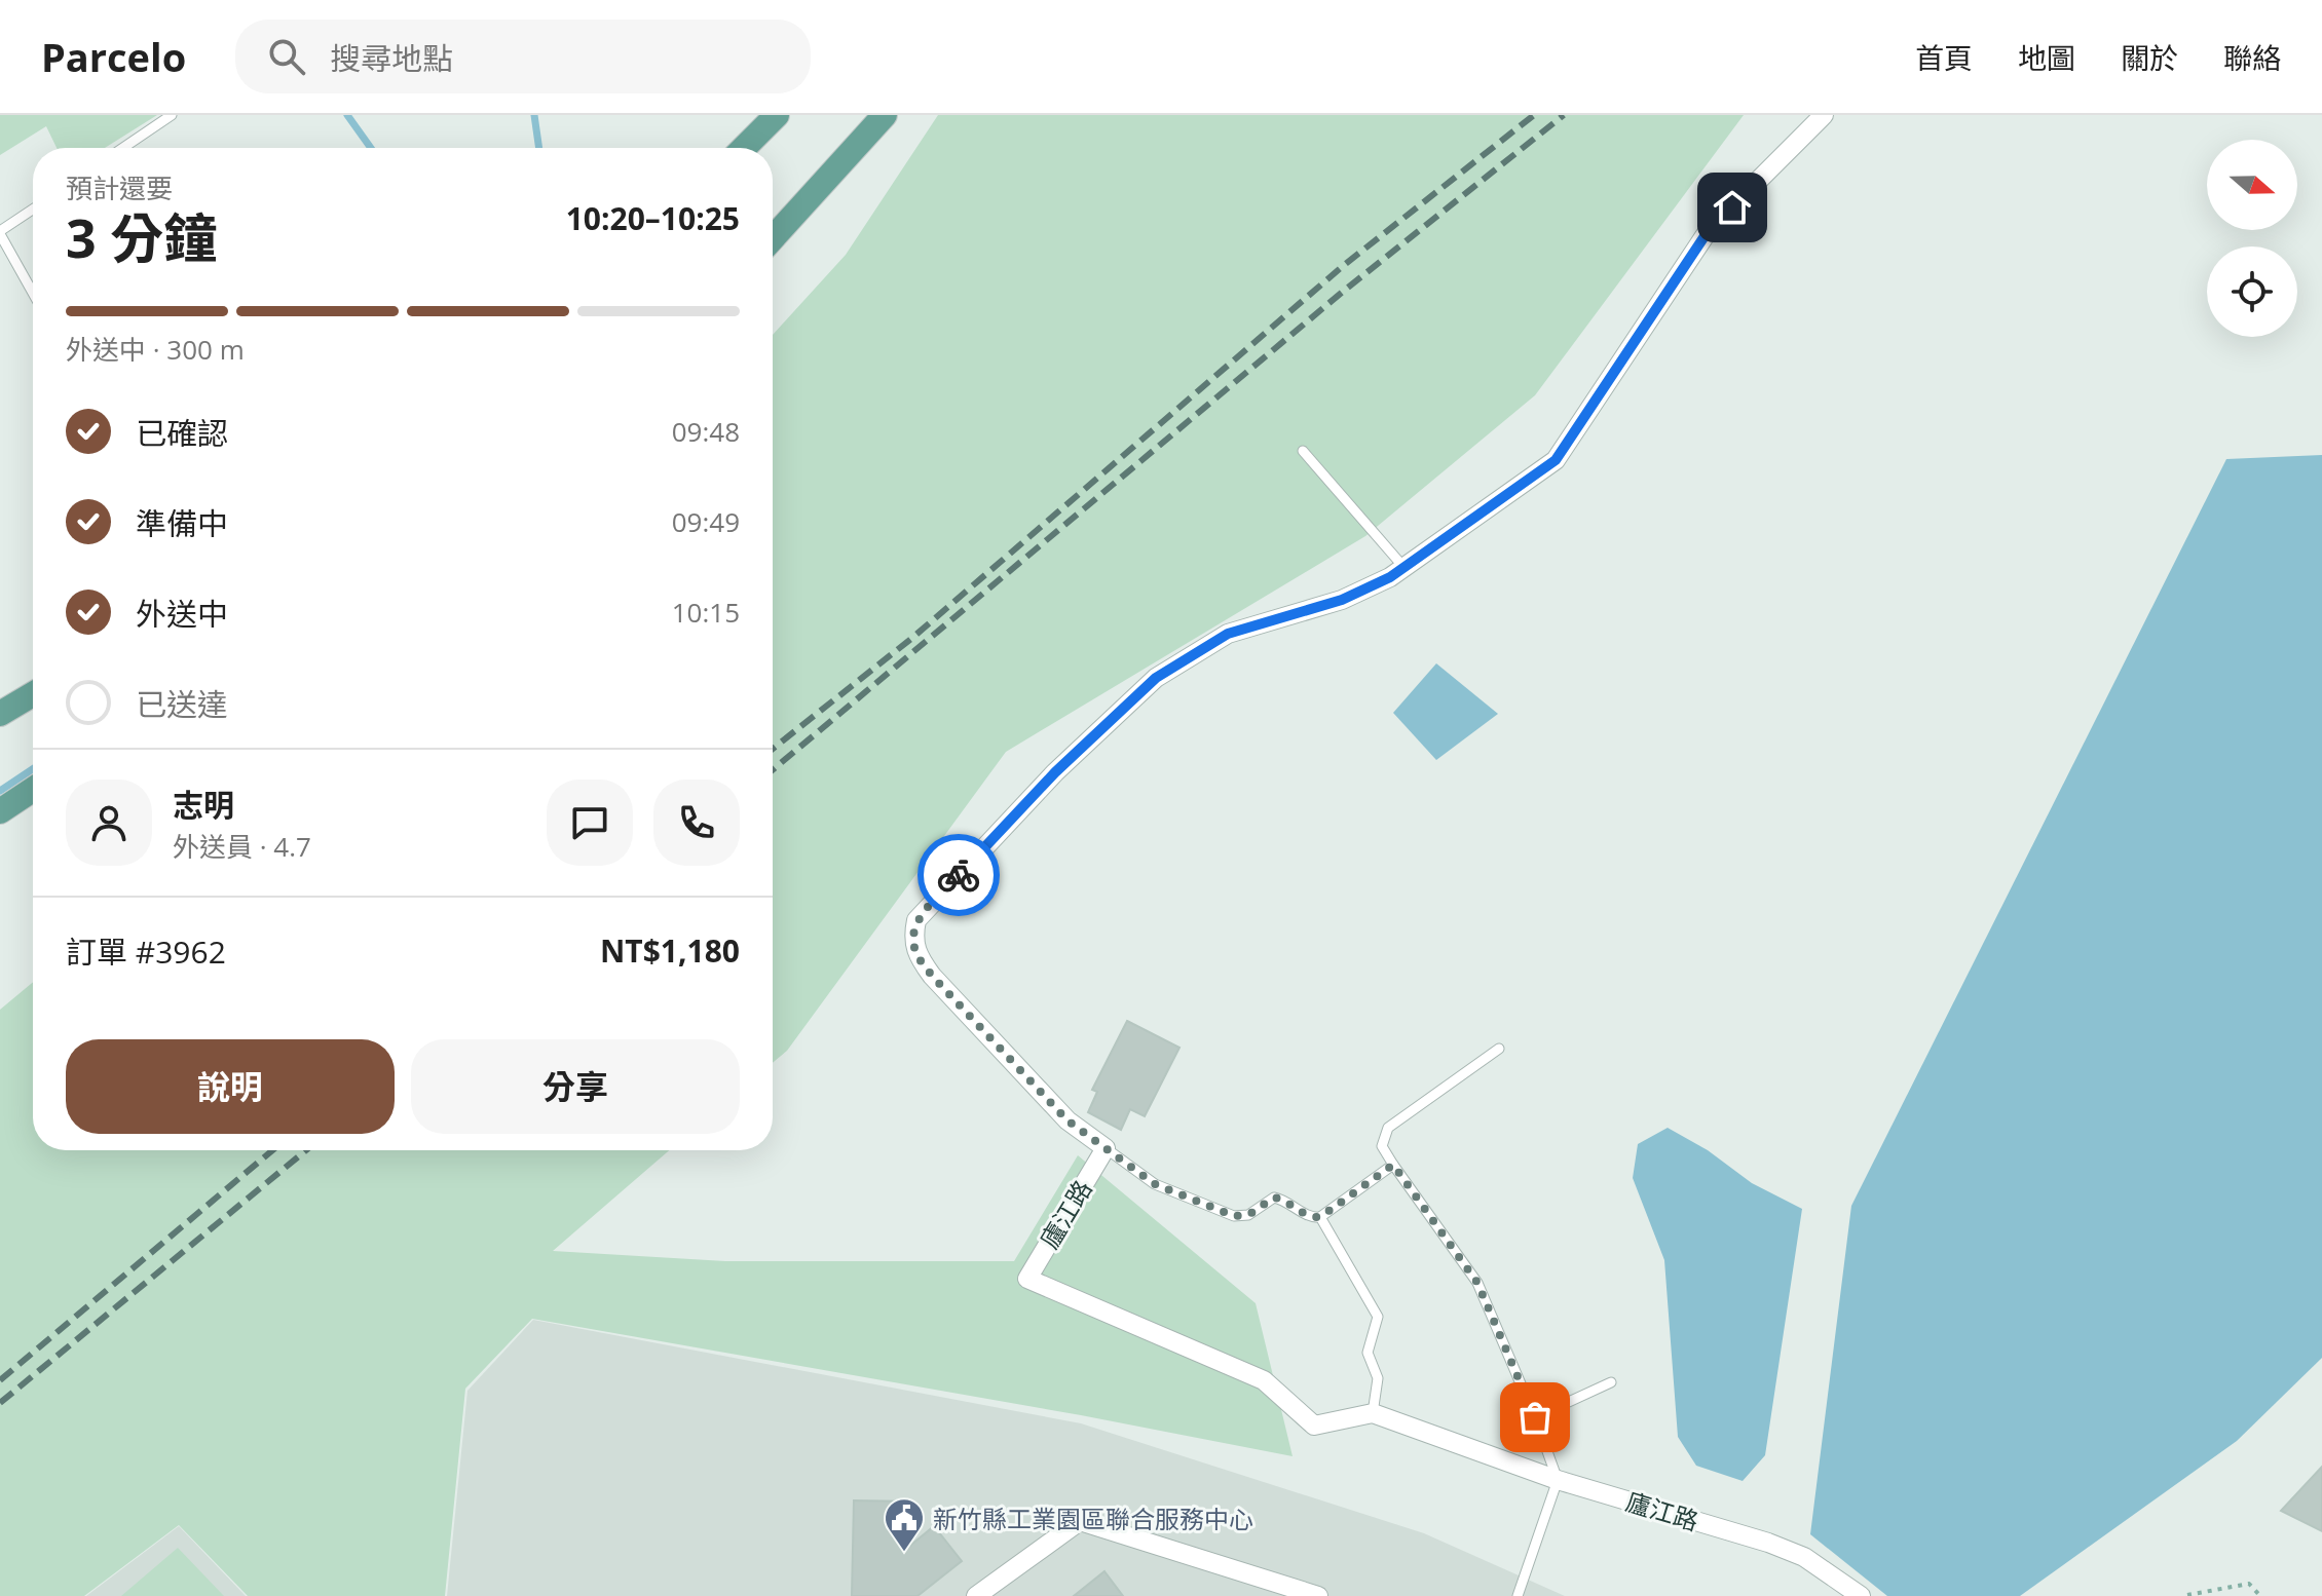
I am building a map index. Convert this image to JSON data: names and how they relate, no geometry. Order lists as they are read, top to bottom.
{
  "streets": {
    "street": ["廬江路"]
  },
  "places": {
    "public building": ["新竹縣工業園區聯合服務中心"]
  },
  "north": "right",
  "page": {
    "header": "Parcelo",
    "search": "搜尋地點",
    "nav": [
      "首頁",
      "地圖",
      "關於",
      "聯絡"
    ],
    "heading": ["3 分鐘", "預計還要", "10:20–10:25"],
    "panel": [
      "志明",
      "外送員 · 4.7",
      "訂單 #3962",
      "NT$1,180"
    ],
    "bar": "外送中 · 300 m",
    "list": [
      ["已確認", "09:48"],
      ["準備中", "09:49"],
      ["外送中", "10:15"],
      "已送達"
    ],
    "buttons": ["說明", "分享"]
  }
}
